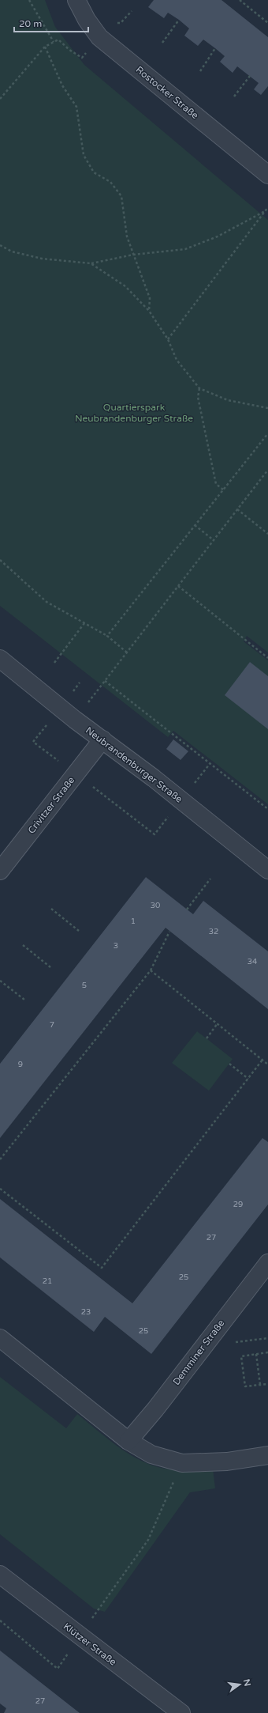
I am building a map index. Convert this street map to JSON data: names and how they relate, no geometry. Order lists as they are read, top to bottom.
{
  "streets": {
    "street": [
      "Rostocker Straße",
      "Neubrandenburger Straße",
      "Crivitzer Straße",
      "Demminer Straße",
      "Klützer Straße"
    ]
  },
  "crossings": [
    ["Neubrandenburger Straße", "Crivitzer Straße"]
  ],
  "parks": ["Quartierspark Neubrandenburger Straße"],
  "house_numbers": [
    "30",
    "1",
    "32",
    "3",
    "34",
    "5",
    "7",
    "9",
    "29",
    "27",
    "25",
    "21",
    "23",
    "25",
    "27"
  ],
  "scale_bar": "20 m",
  "north": "right"
}
